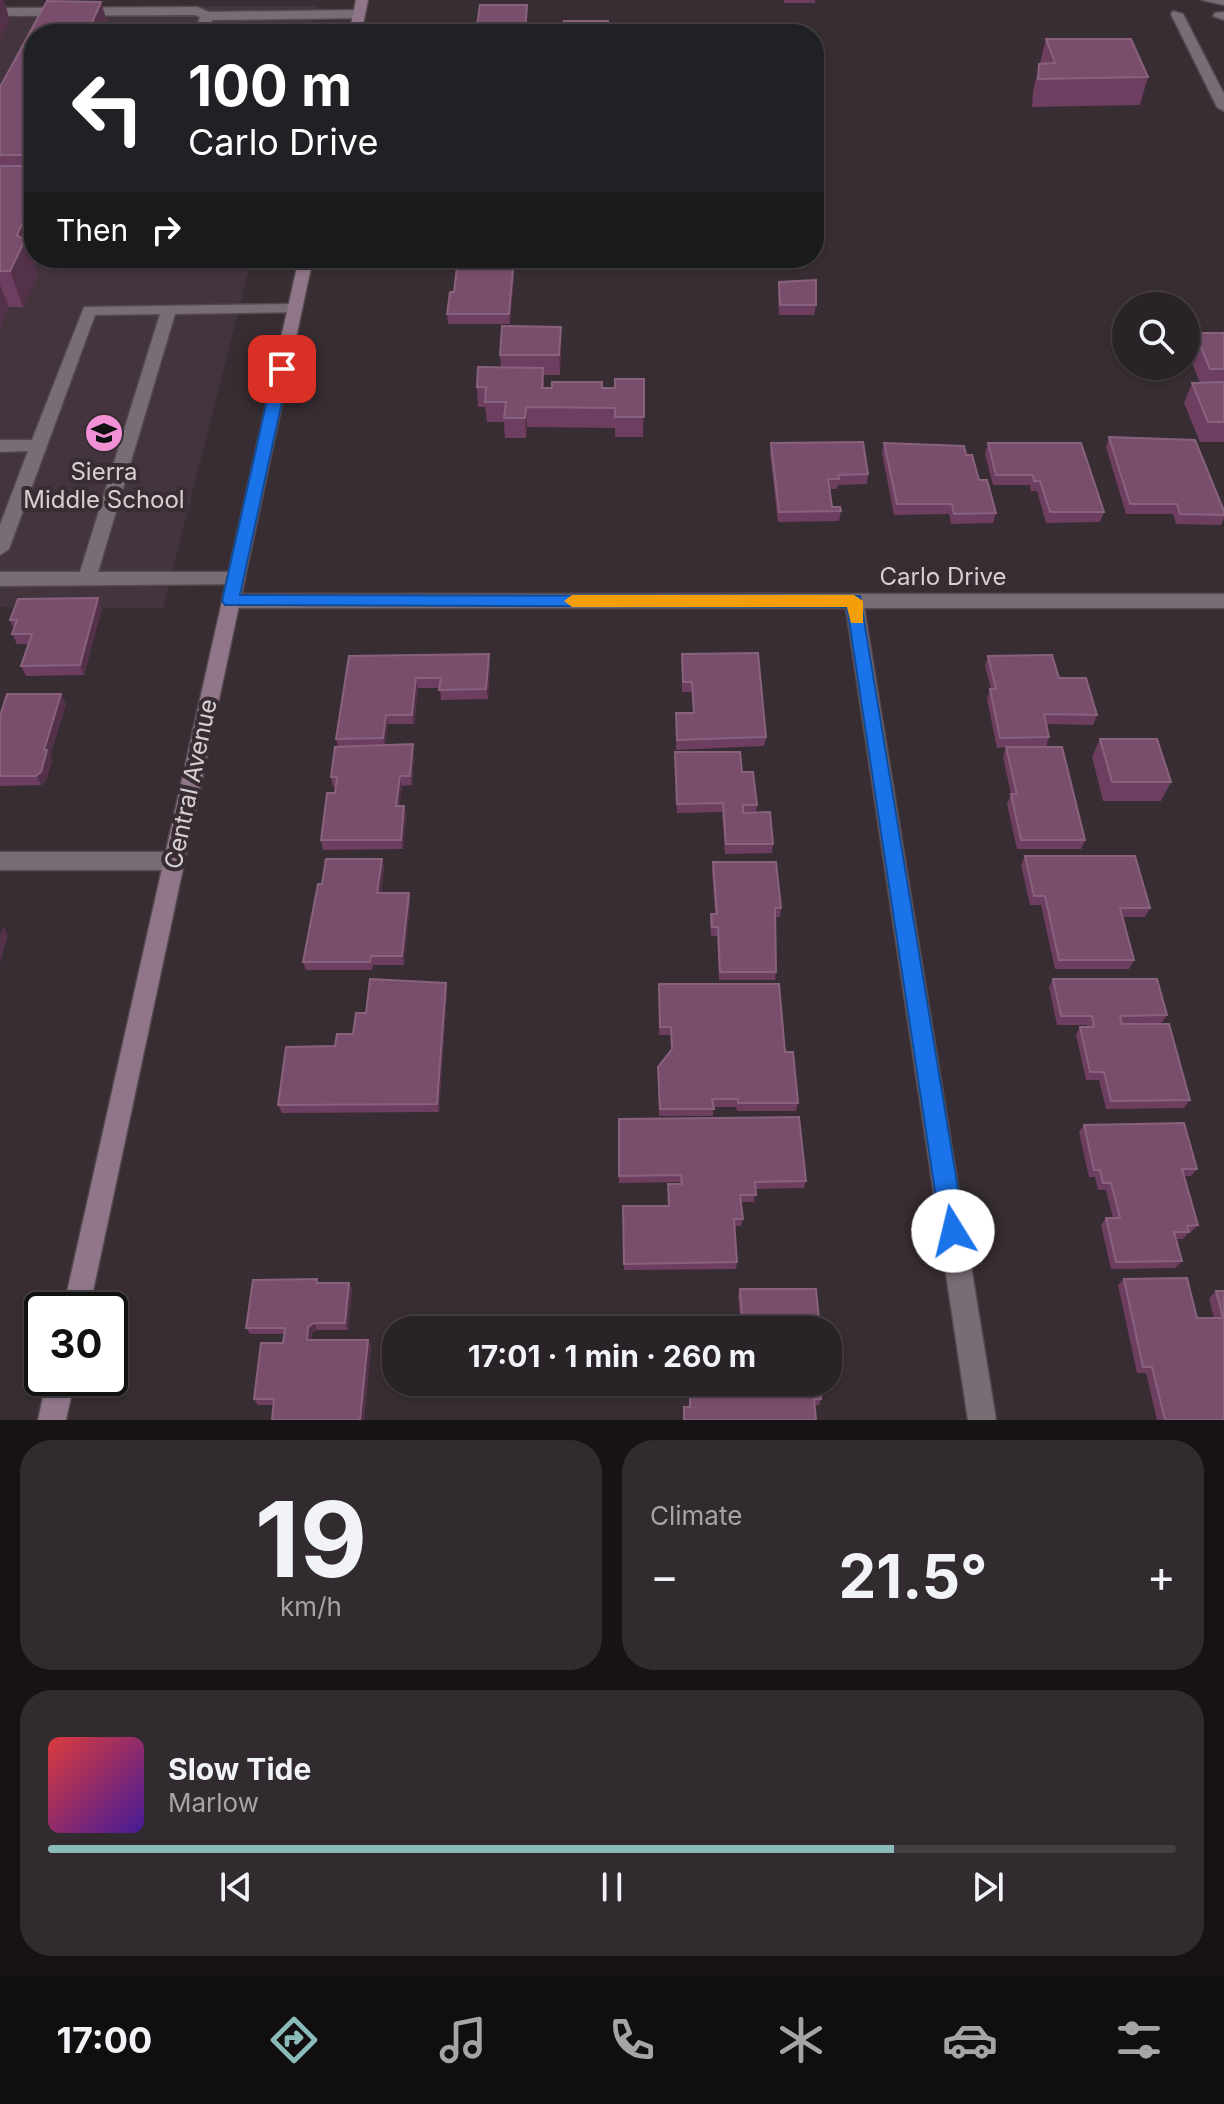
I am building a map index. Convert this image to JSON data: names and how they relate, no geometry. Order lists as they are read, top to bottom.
{
  "streets": {
    "main road": ["Central Avenue"],
    "street": ["Carlo Drive"]
  },
  "crossings": [
    ["Carlo Drive", "Central Avenue"]
  ],
  "places": {
    "school or university": ["Sierra Middle School"]
  },
  "page": {
    "turn": ["100 m", "Carlo Drive"],
    "then": "Then",
    "limit": "30",
    "trip": "17:01 · 1 min · 260 m",
    "tile": [
      ["19", "km/h"],
      "Climate"
    ],
    "heat": ["−", "21.5°", "+"],
    "song": ["Slow Tide", "Marlow"],
    "tabs": "17:00"
  }
}
